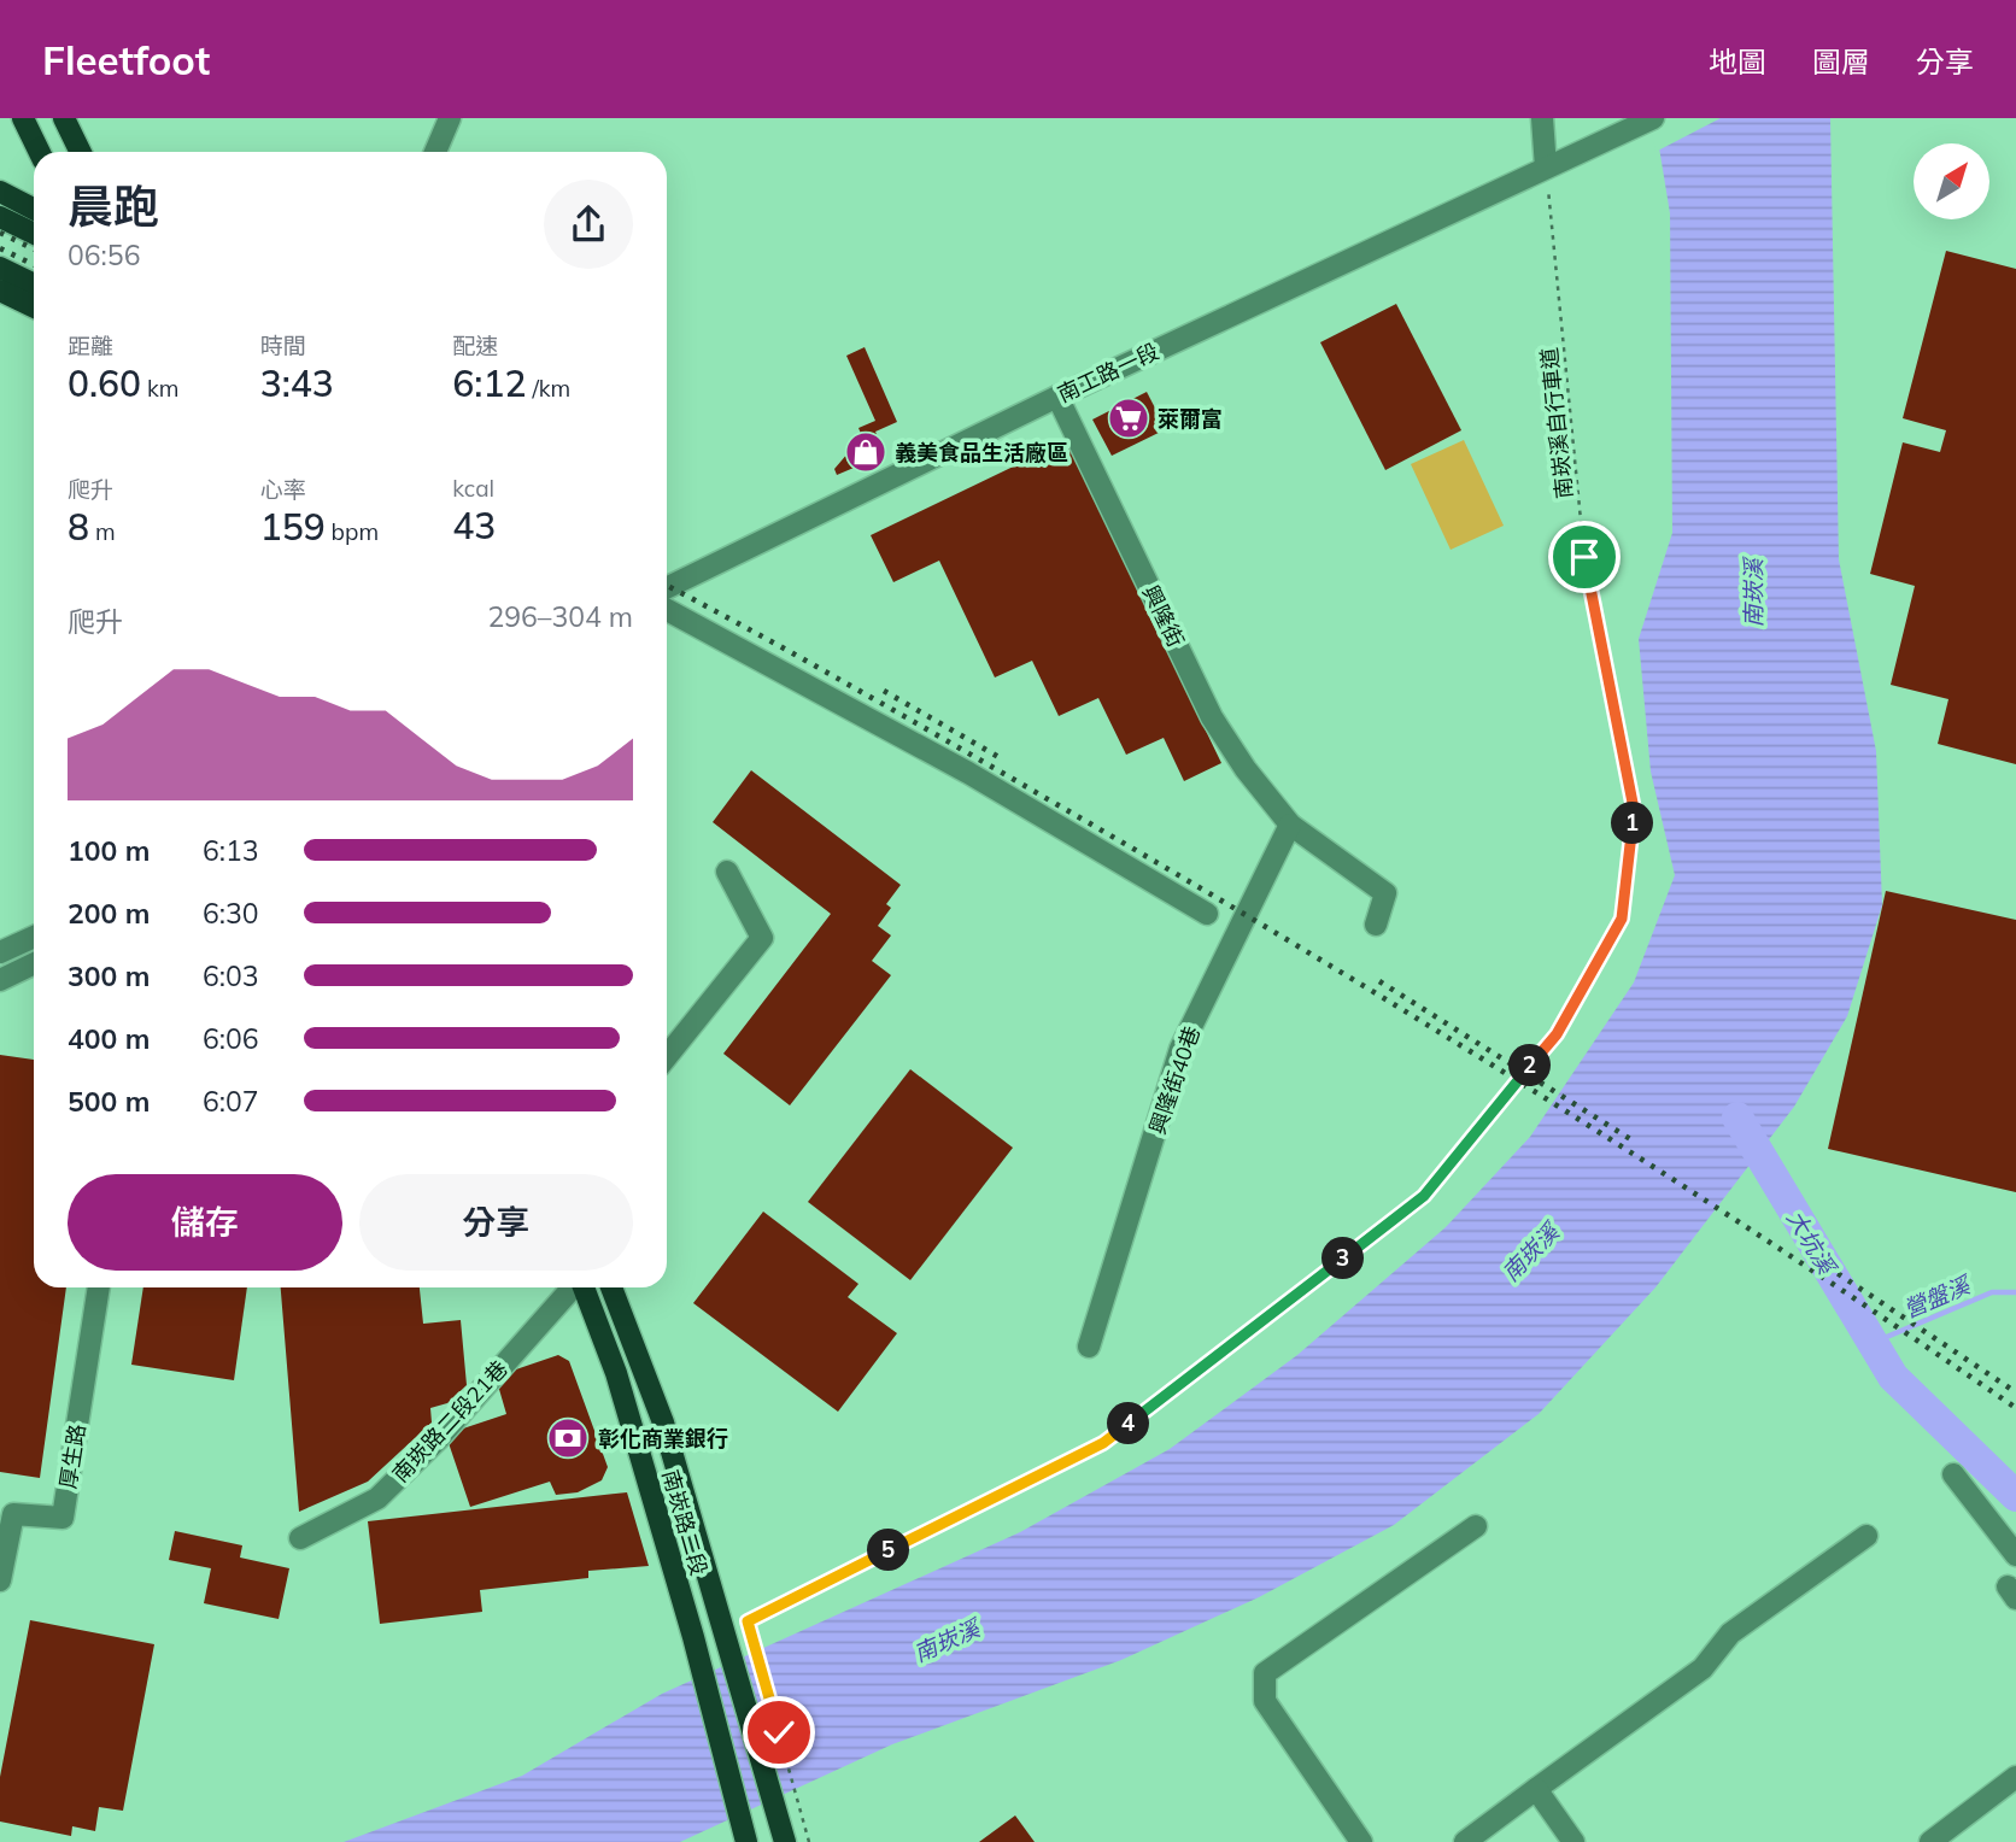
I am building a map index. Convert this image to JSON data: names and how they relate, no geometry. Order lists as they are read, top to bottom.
{
  "streets": {
    "main road": ["南崁路二段"],
    "street": [
      "南工路一段",
      "興隆街",
      "興隆街40巷",
      "南崁路二段21巷",
      "厚生路"
    ],
    "path": ["南崁溪自行車道"]
  },
  "crossings": [
    ["南工路一段", "南崁溪自行車道"],
    ["南工路一段", "興隆街"],
    ["興隆街", "興隆街40巷"]
  ],
  "water": ["南崁溪", "大坑溪", "營盤溪"],
  "places": {
    "supermarket": ["萊爾富"],
    "shop": ["義美食品生活廠區"],
    "bank": ["彰化商業銀行"]
  },
  "north": "top right",
  "page": {
    "header": "Fleetfoot",
    "nav": ["地圖", "圖層", "分享"],
    "heading": ["晨跑", "06:56"],
    "stats": [
      ["距離", "0.60 km"],
      ["時間", "3:43"],
      ["配速", "6:12 /km"],
      ["爬升", "8 m"],
      ["心率", "159 bpm"],
      ["kcal", "43"]
    ],
    "chart": ["爬升", "296–304 m"],
    "pins": [
      "1",
      "2",
      "3",
      "4",
      "5"
    ],
    "list": [
      {
        "name": "100 m",
        "note": "6:13"
      },
      {
        "name": "200 m",
        "note": "6:30"
      },
      {
        "name": "300 m",
        "note": "6:03"
      },
      {
        "name": "400 m",
        "note": "6:06"
      },
      {
        "name": "500 m",
        "note": "6:07"
      }
    ],
    "buttons": ["儲存", "分享"]
  }
}
